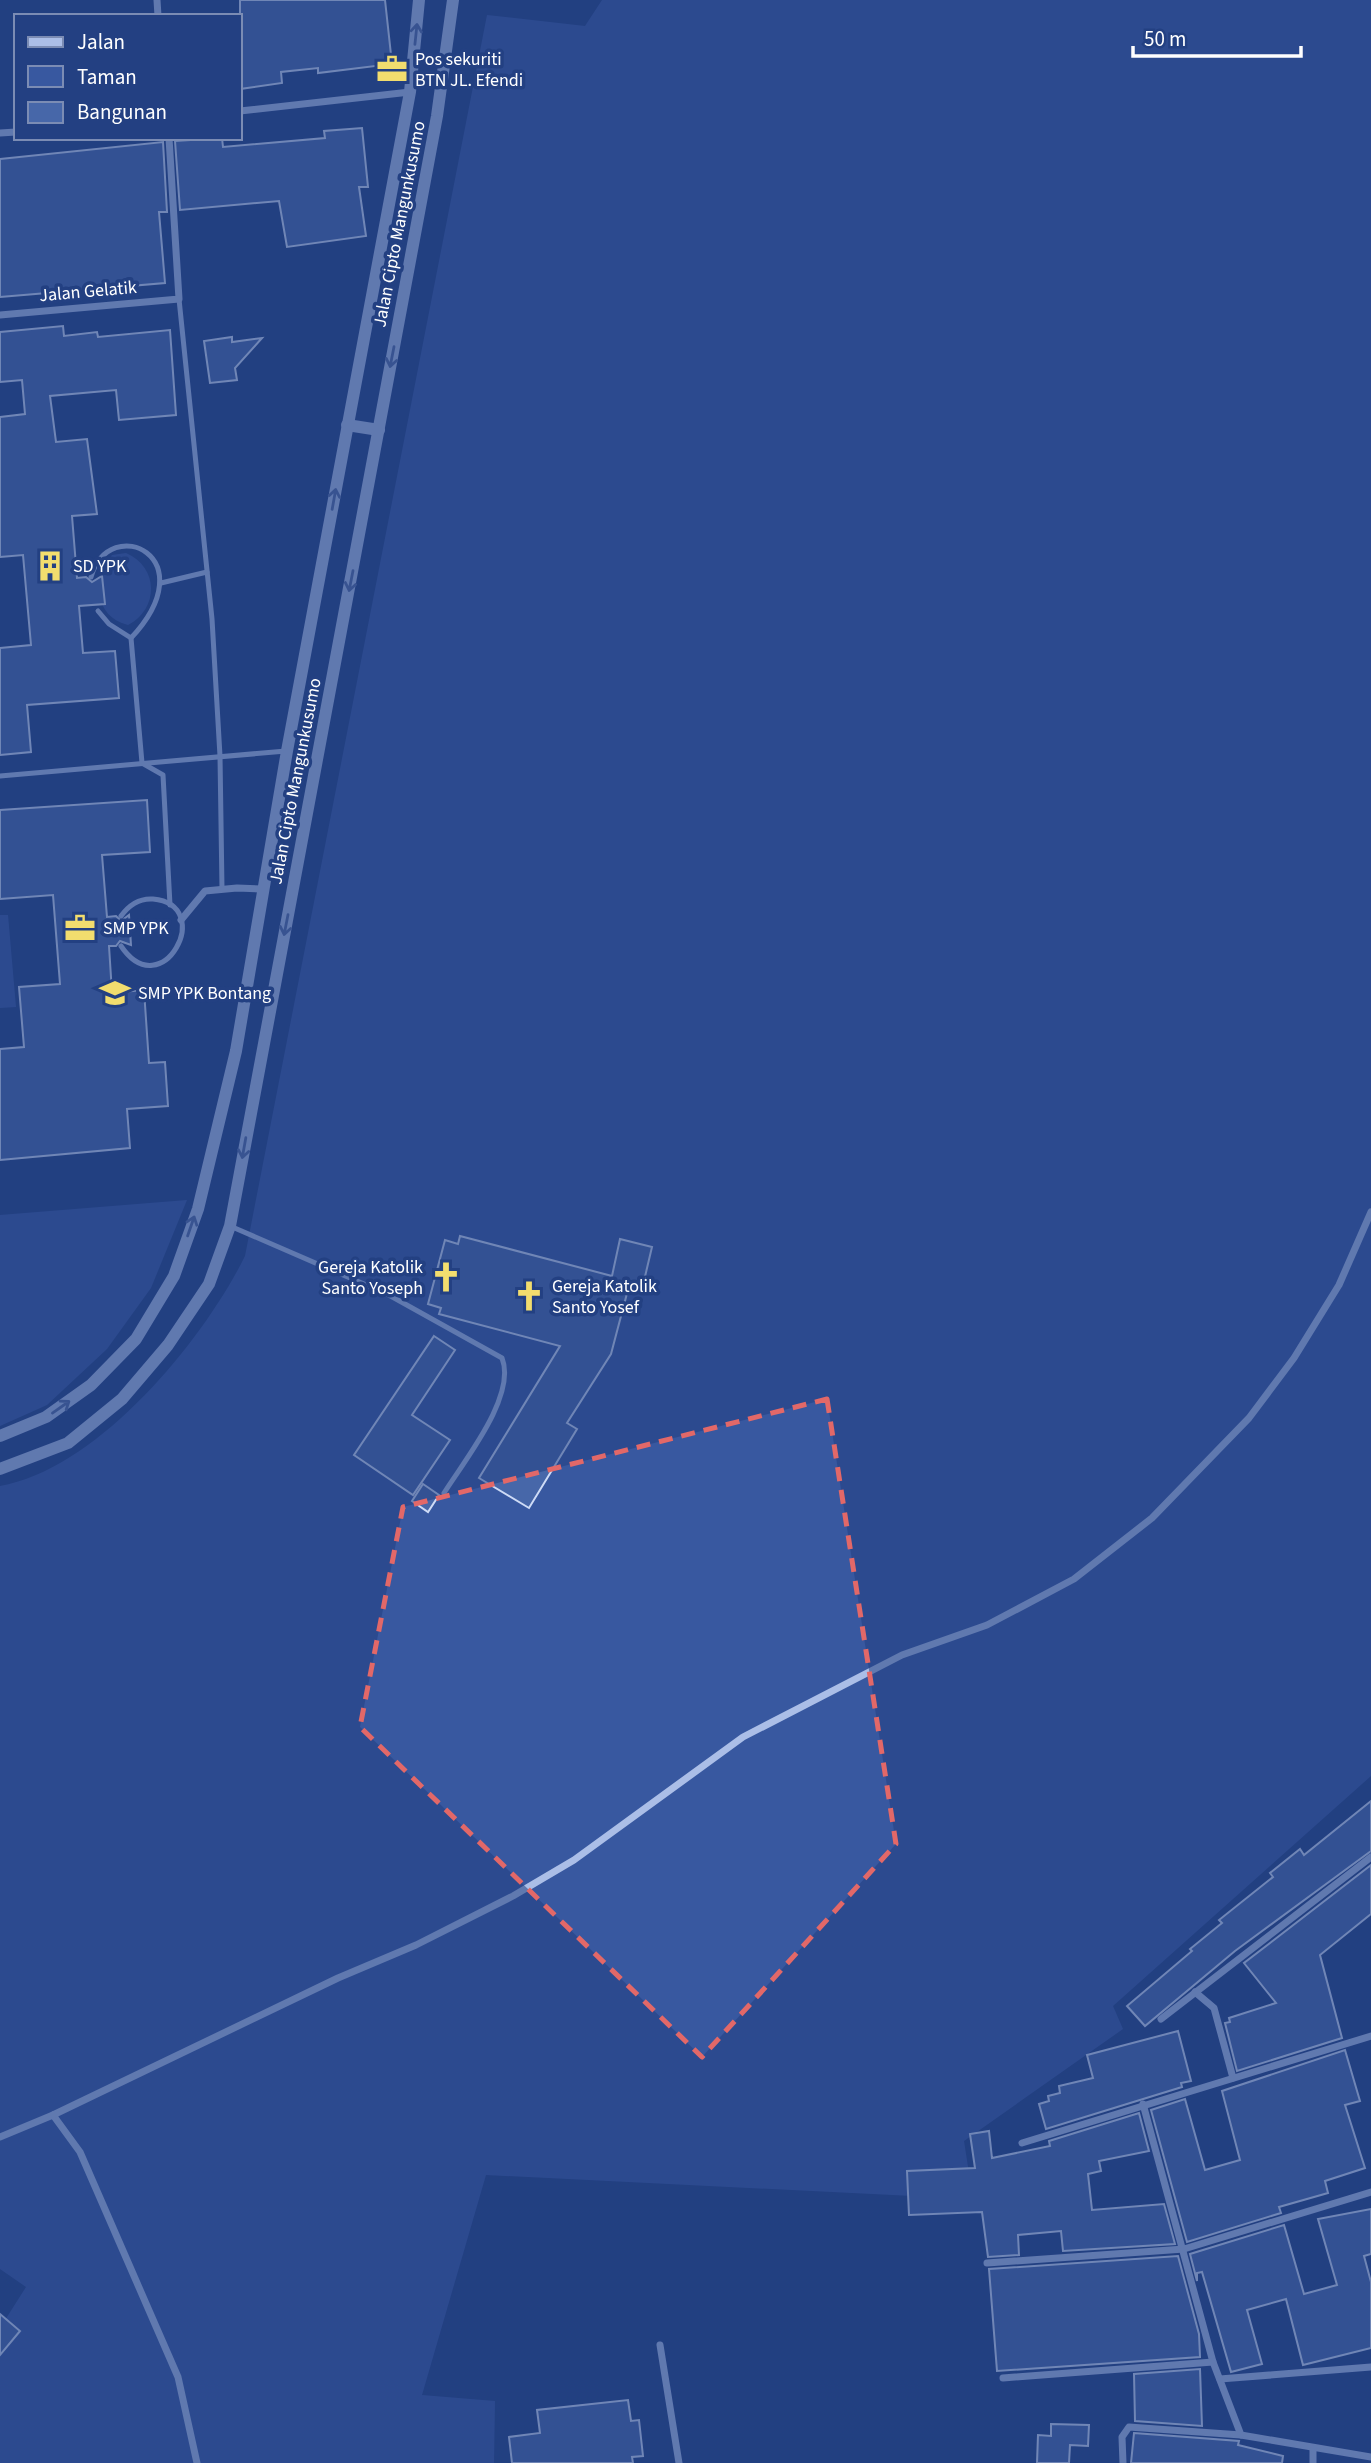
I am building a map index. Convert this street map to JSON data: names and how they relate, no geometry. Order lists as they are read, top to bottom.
{
  "streets": {
    "street": ["Jalan Cipto Mangunkusumo", "Jalan Gelatik"]
  },
  "places": {
    "office": ["Pos sekuriti BTN JL. Efendi", "SMP YPK"],
    "building": ["SD YPK"],
    "school or university": ["SMP YPK Bontang"],
    "church": ["Gereja Katolik Santo Yoseph", "Gereja Katolik Santo Yosef"]
  },
  "legend": ["Jalan", "Taman", "Bangunan"],
  "scale_bar": "50 m"
}
